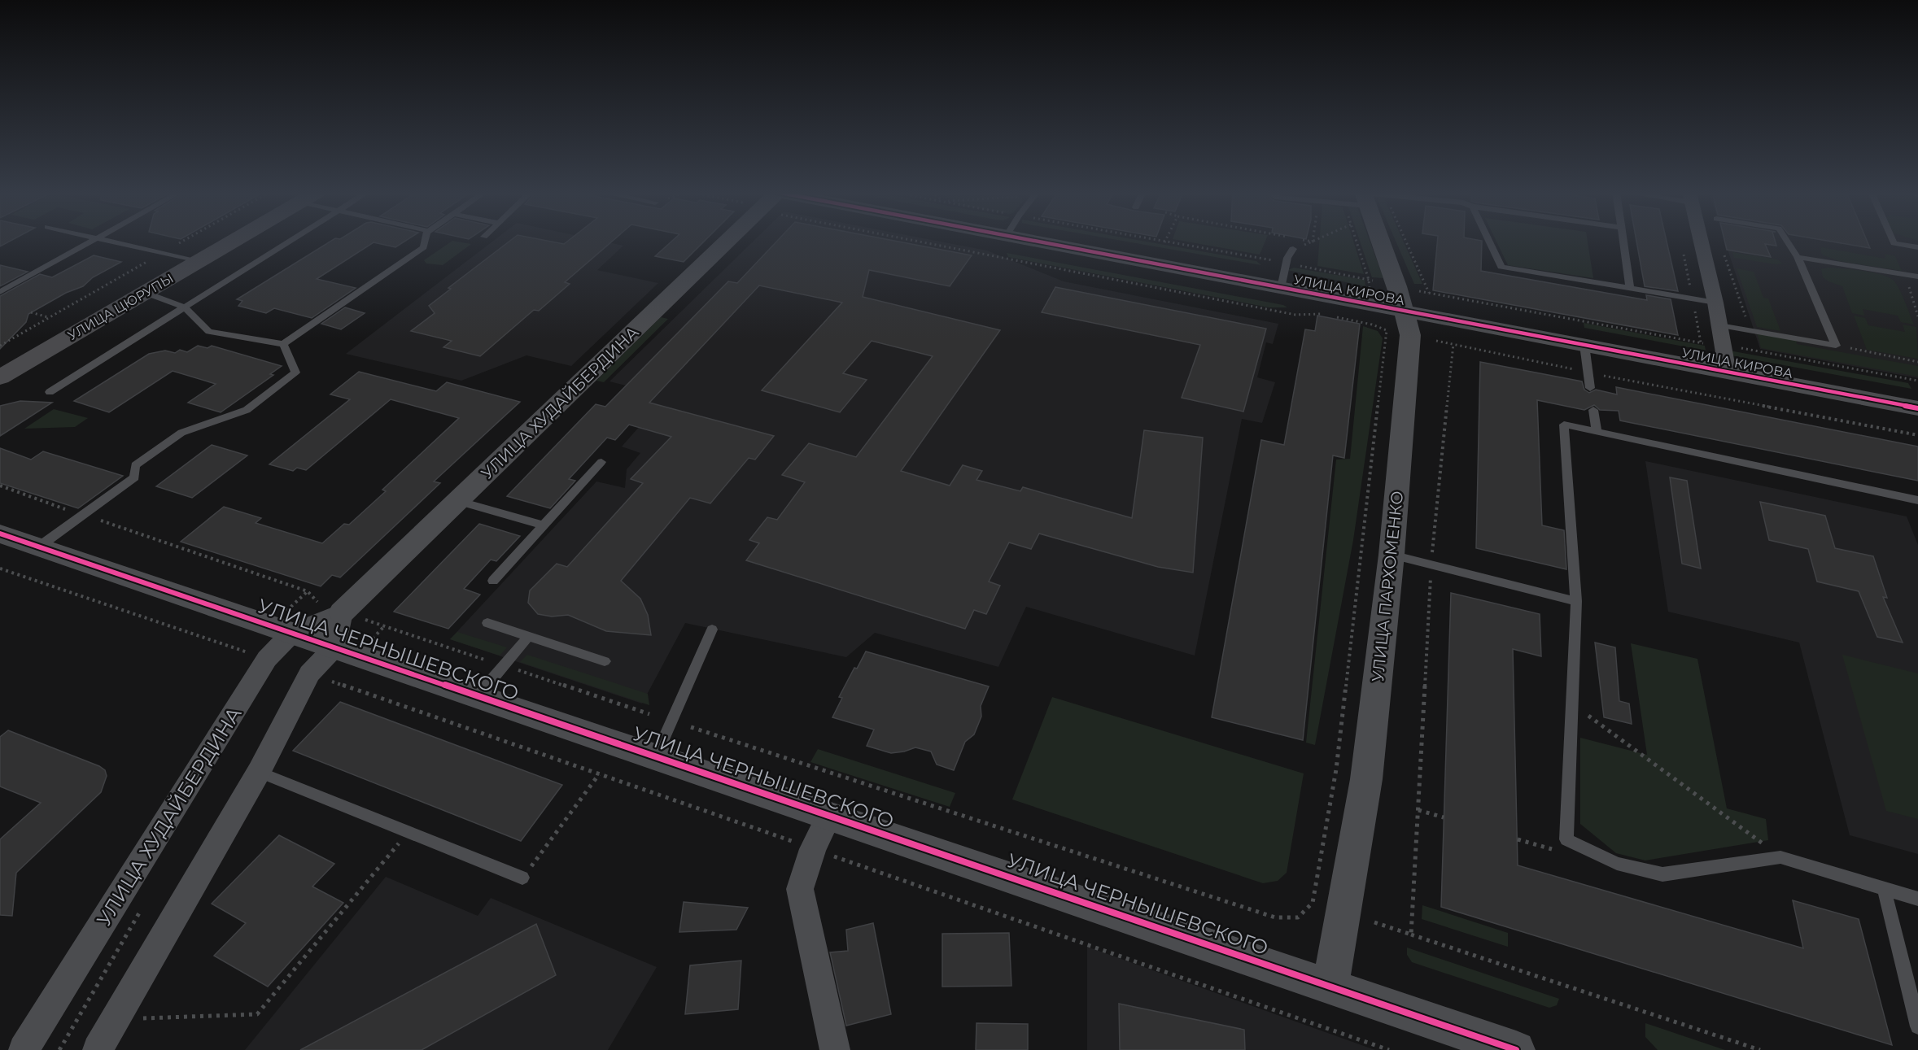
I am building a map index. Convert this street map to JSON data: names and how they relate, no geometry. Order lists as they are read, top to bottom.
{
  "streets": {
    "main road": ["УЛИЦА ЦЮРУПЫ"],
    "street": [
      "УЛИЦА КИРОВА",
      "УЛИЦА ХУДАЙБЕРДИНА",
      "УЛИЦА ПАРХОМЕНКО",
      "УЛИЦА ЧЕРНЫШЕВСКОГО"
    ]
  },
  "crossings": [
    ["УЛИЦА КИРОВА", "УЛИЦА ПАРХОМЕНКО"],
    ["УЛИЦА ХУДАЙБЕРДИНА", "УЛИЦА ЧЕРНЫШЕВСКОГО"],
    ["УЛИЦА ПАРХОМЕНКО", "УЛИЦА ЧЕРНЫШЕВСКОГО"]
  ]
}
